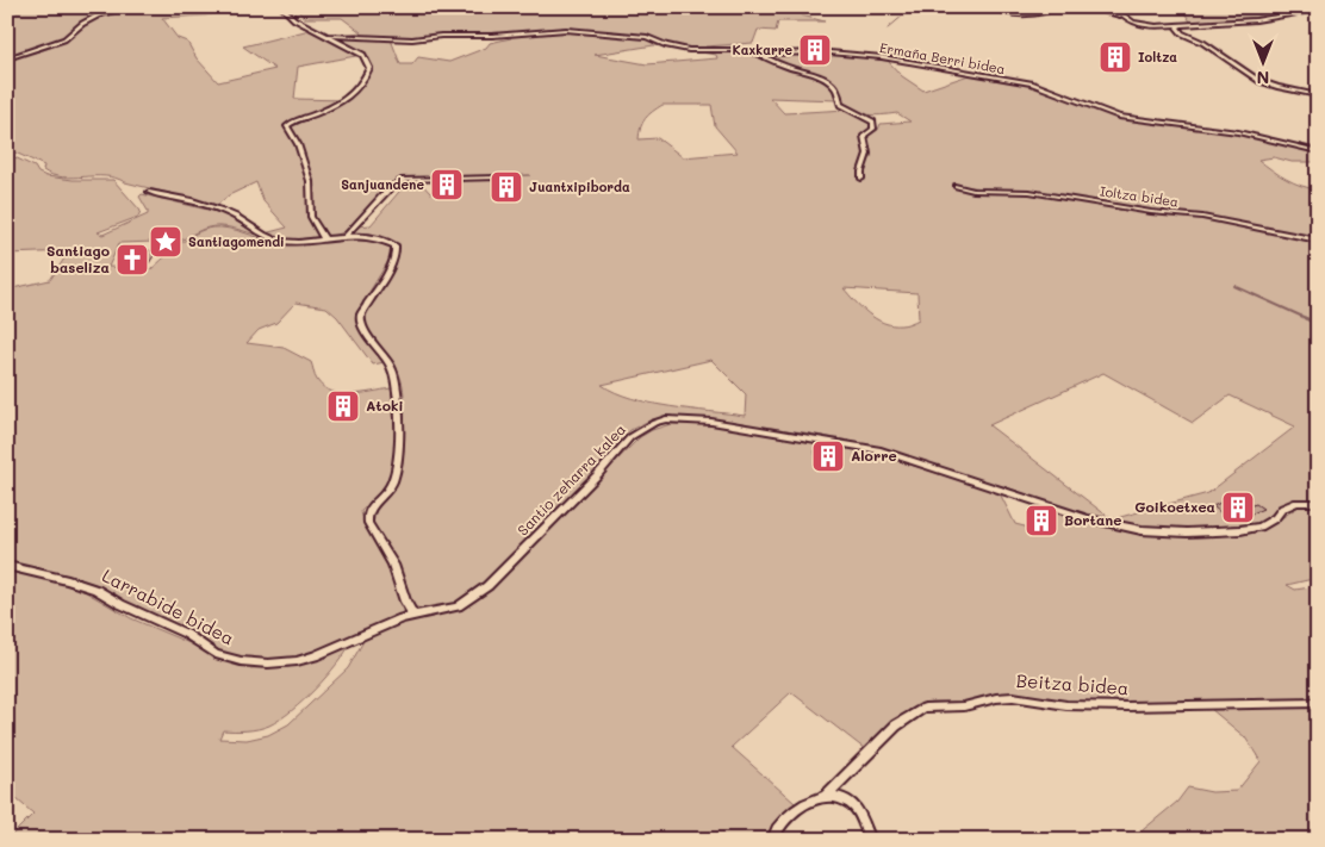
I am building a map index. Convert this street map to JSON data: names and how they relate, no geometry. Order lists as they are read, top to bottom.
{
  "streets": {
    "street": [
      "Ermaña Berri bidea",
      "Ioltza bidea",
      "Santio zeharra kalea",
      "Larrabide bidea",
      "Beitza bidea"
    ]
  },
  "crossings": [
    ["Santio zeharra kalea", "Larrabide bidea"]
  ],
  "places": {
    "building": [
      "Kaxkarre",
      "Ioltza",
      "Sanjuandene",
      "Juantxipiborda",
      "Atoki",
      "Alorre",
      "Goikoetxea",
      "Bortane"
    ],
    "place": ["Santiagomendi"],
    "church": ["Santiago baseliza"]
  },
  "north": "bottom"
}
